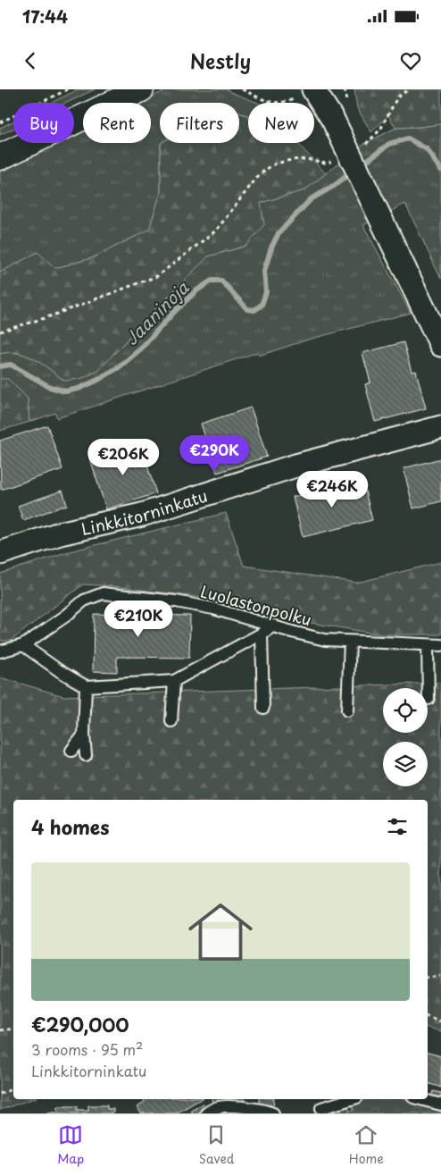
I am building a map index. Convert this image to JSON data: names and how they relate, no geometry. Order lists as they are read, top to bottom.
{
  "streets": {
    "street": ["Linkkitorninkatu"],
    "lane": ["Luolastonpolku"]
  },
  "water": ["Jaaninoja"],
  "page": {
    "status": "17:44",
    "header": "Nestly",
    "chip": [
      "Buy",
      "Rent",
      "Filters",
      "New"
    ],
    "price": [
      "€290K",
      "€206K",
      "€246K",
      "€210K"
    ],
    "heading": "4 homes",
    "list": [
      {
        "name": "€290,000",
        "note": "3 rooms · 95 m² · Linkkitorninkatu"
      }
    ],
    "tabs": ["Map", "Saved", "Home"]
  }
}
